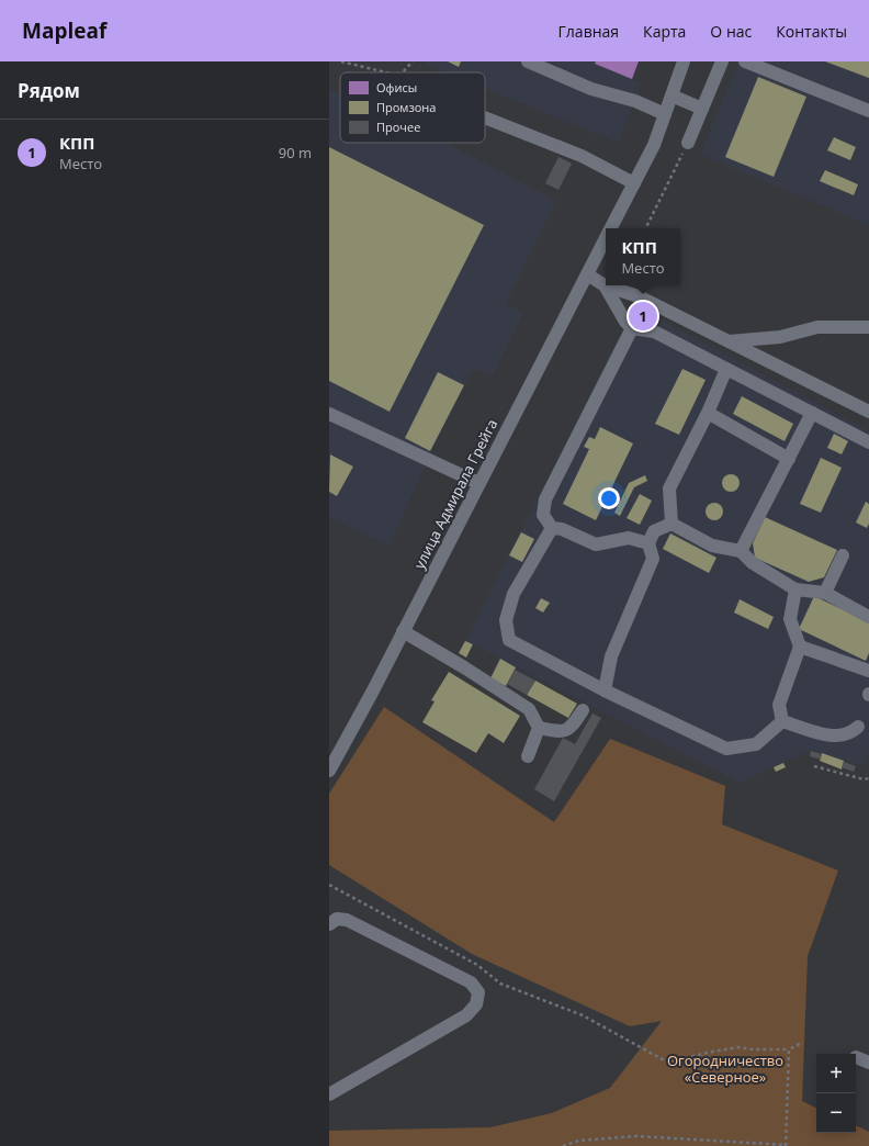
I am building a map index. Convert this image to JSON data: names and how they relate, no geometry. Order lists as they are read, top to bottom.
{
  "streets": {
    "street": ["улица Адмирала Грейга"]
  },
  "parks": ["Огородничество «Северное»"],
  "legend": ["Офисы", "Промзона", "Прочее"],
  "page": {
    "header": "Mapleaf",
    "nav": [
      "Главная",
      "Карта",
      "О нас",
      "Контакты"
    ],
    "heading": "Рядом",
    "list": [
      {
        "mark": "1",
        "name": "КПП",
        "note": "Место",
        "value": "90 m"
      }
    ],
    "popup": ["КПП", "Место"],
    "pins": "1",
    "map_buttons": ["+", "−"]
  }
}
